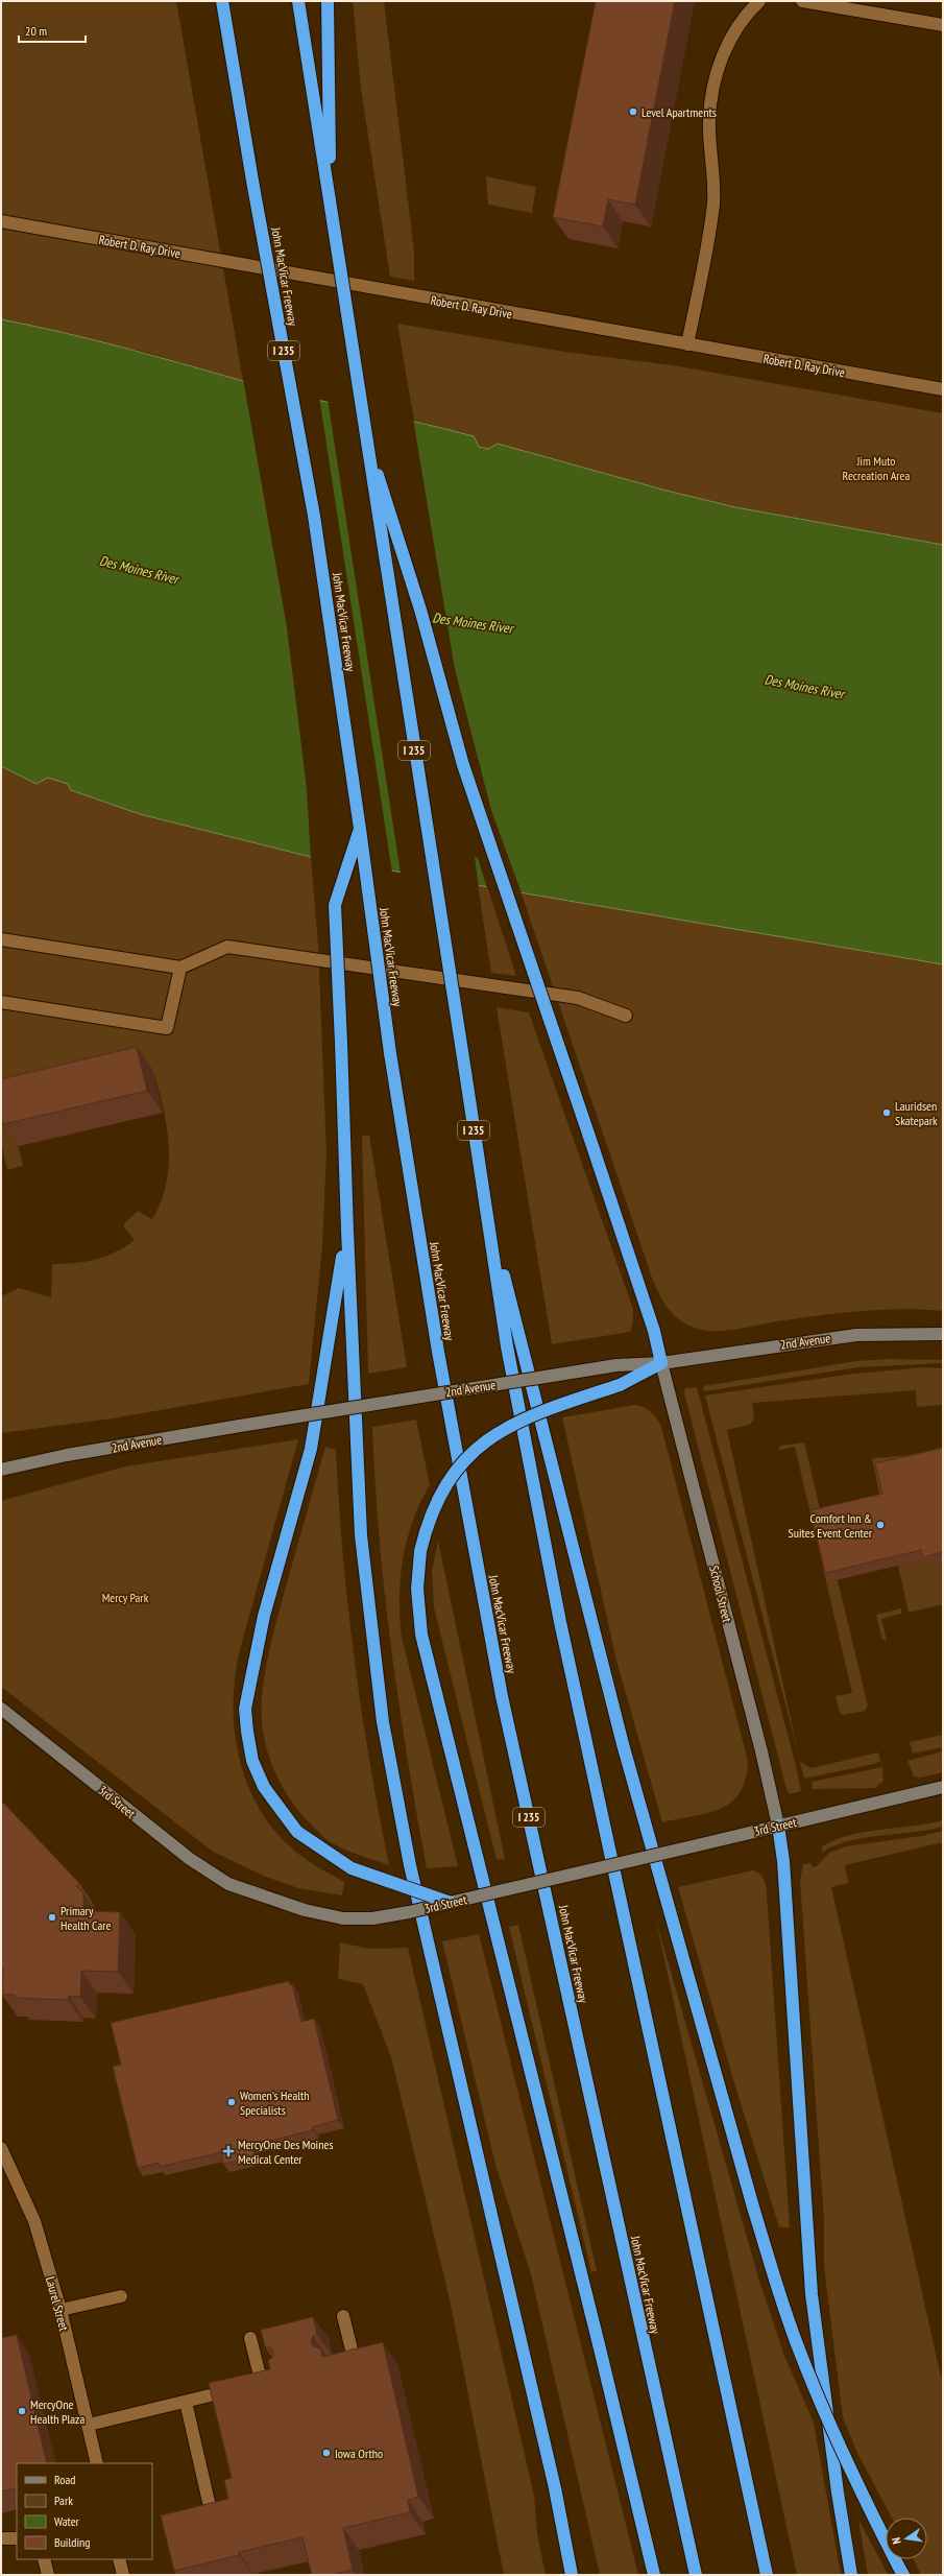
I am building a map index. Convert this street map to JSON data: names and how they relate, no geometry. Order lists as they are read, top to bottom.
{
  "streets": {
    "highway": ["John MacVicar Freeway", "I 235"],
    "main road": ["2nd Avenue", "School Street", "3rd Street"],
    "street": ["Robert D. Ray Drive", "Laurel Street"]
  },
  "crossings": [
    ["2nd Avenue", "School Street"],
    ["School Street", "3rd Street"]
  ],
  "water": ["Des Moines River"],
  "parks": ["Jim Muto Recreation Area", "Mercy Park"],
  "places": {
    "other": [
      "Level Apartments",
      "Lauridsen Skatepark",
      "Comfort Inn & Suites Event Center",
      "Primary Health Care",
      "Women's Health Specialists",
      "MercyOne Health Plaza",
      "Iowa Ortho"
    ],
    "health": ["MercyOne Des Moines Medical Center"]
  },
  "legend": [
    "Road",
    "Park",
    "Water",
    "Building"
  ],
  "scale_bar": "20 m",
  "north": "left"
}
